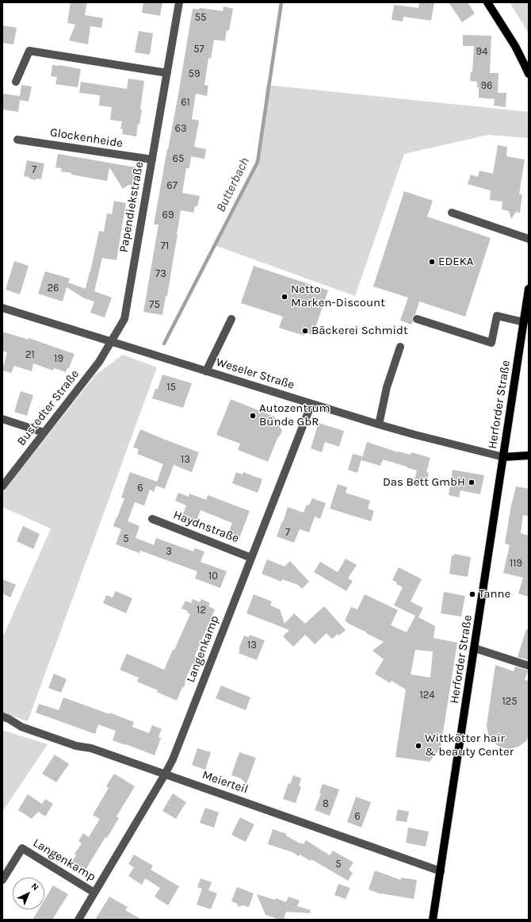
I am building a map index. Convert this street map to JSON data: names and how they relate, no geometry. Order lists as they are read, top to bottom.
{
  "streets": {
    "main road": ["Herforder Straße"],
    "street": [
      "Glockenheide",
      "Papendiekstraße",
      "Weseler Straße",
      "Bustedter Straße",
      "Haydnstraße",
      "Langenkamp",
      "Meierteil"
    ]
  },
  "crossings": [
    ["Glockenheide", "Papendiekstraße"],
    ["Papendiekstraße", "Weseler Straße"],
    ["Papendiekstraße", "Bustedter Straße"],
    ["Weseler Straße", "Herforder Straße"],
    ["Weseler Straße", "Bustedter Straße"],
    ["Weseler Straße", "Langenkamp"],
    ["Herforder Straße", "Meierteil"],
    ["Haydnstraße", "Langenkamp"],
    ["Langenkamp", "Meierteil"]
  ],
  "water": ["Butterbach"],
  "places": [
    "EDEKA",
    "Netto Marken-Discount",
    "Bäckerei Schmidt",
    "Autozentrum Bünde GbR",
    "Das Bett GmbH",
    "Tanne",
    "Wittkötter hair & beauty Center"
  ],
  "house_numbers": [
    "55",
    "57",
    "94",
    "59",
    "96",
    "61",
    "63",
    "65",
    "7",
    "67",
    "69",
    "71",
    "73",
    "26",
    "75",
    "21",
    "19",
    "15",
    "13",
    "6",
    "7",
    "5",
    "3",
    "119",
    "10",
    "12",
    "13",
    "124",
    "125",
    "8",
    "6",
    "5"
  ],
  "north": "top right"
}
